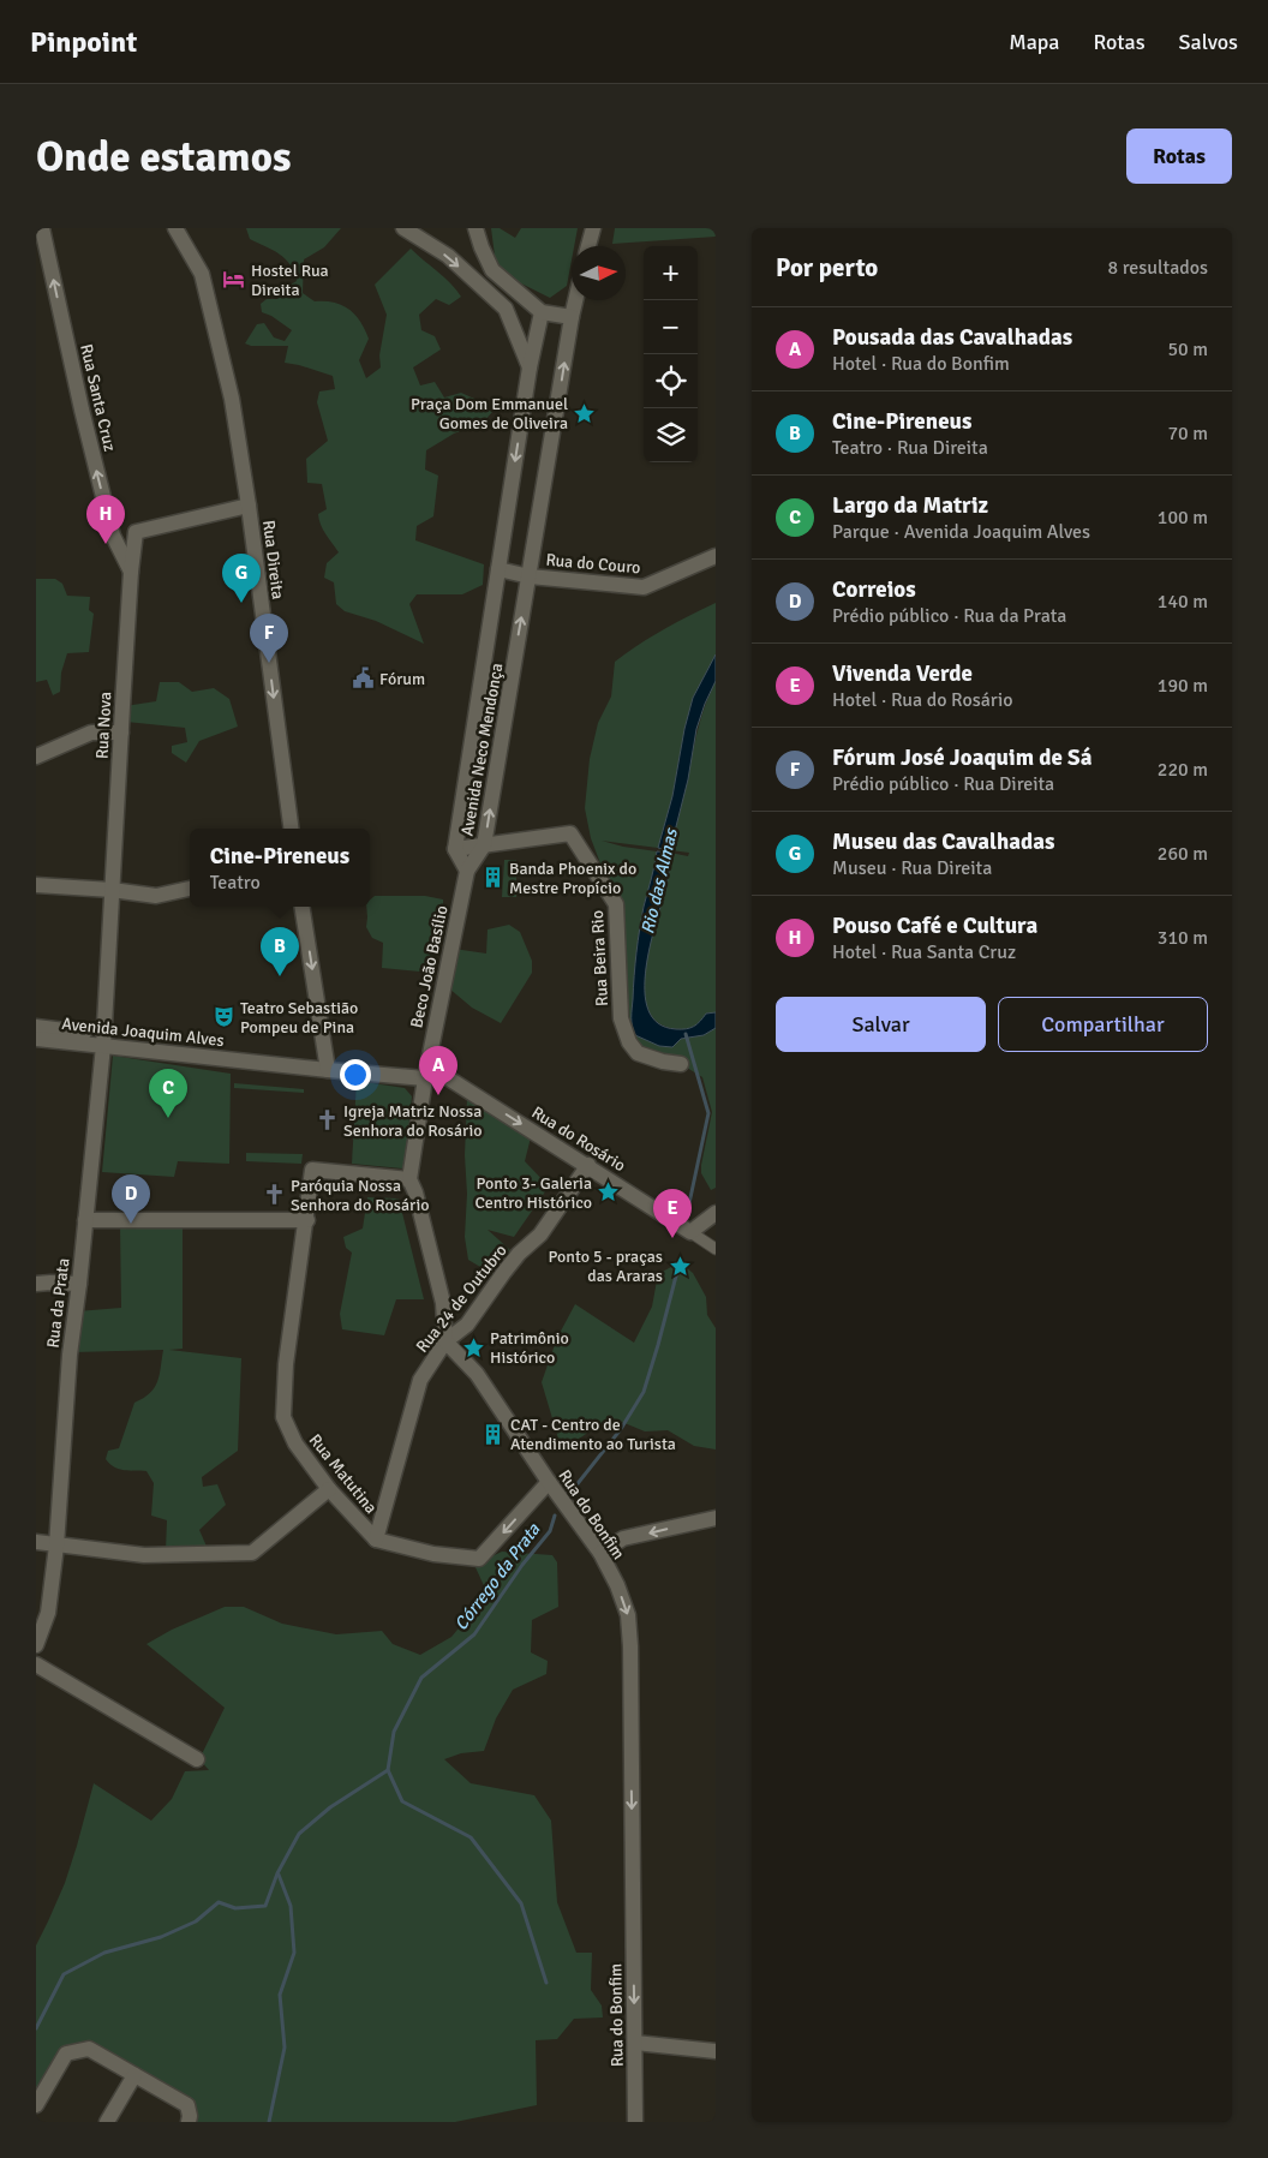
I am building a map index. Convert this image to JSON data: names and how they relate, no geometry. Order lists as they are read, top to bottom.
{
  "streets": {
    "street": [
      "Rua Santa Cruz",
      "Rua Direita",
      "Rua do Couro",
      "Rua Nova",
      "Avenida Neco Mendonça",
      "Rua Beira Rio",
      "Beco João Basílio",
      "Avenida Joaquim Alves",
      "Rua do Rosário",
      "Rua 24 de Outubro",
      "Rua da Prata",
      "Rua Matutina",
      "Rua do Bonfim"
    ]
  },
  "crossings": [
    ["Rua Santa Cruz", "Rua Nova"],
    ["Rua do Couro", "Avenida Neco Mendonça"],
    ["Rua Nova", "Avenida Joaquim Alves"],
    ["Rua Nova", "Rua da Prata"],
    ["Avenida Neco Mendonça", "Rua Beira Rio"],
    ["Avenida Neco Mendonça", "Beco João Basílio"],
    ["Beco João Basílio", "Avenida Joaquim Alves"],
    ["Beco João Basílio", "Rua do Rosário"],
    ["Avenida Joaquim Alves", "Rua do Rosário"],
    ["Avenida Joaquim Alves", "Rua da Prata"],
    ["Rua do Rosário", "Rua 24 de Outubro"],
    ["Rua 24 de Outubro", "Rua Matutina"],
    ["Rua 24 de Outubro", "Rua do Bonfim"],
    ["Rua Matutina", "Rua do Bonfim"]
  ],
  "one_way": [
    "Rua Santa Cruz",
    "Rua Direita",
    "Rua do Rosário",
    "Rua do Bonfim"
  ],
  "water": ["Rio das Almas", "Córrego da Prata"],
  "places": {
    "hotel": ["Hostel Rua Direita"],
    "place": [
      "Praça Dom Emmanuel Gomes de Oliveira",
      "Ponto 3- Galeria Centro Histórico",
      "Ponto 5 - praças das Araras",
      "Patrimônio Histórico"
    ],
    "public building": ["Fórum"],
    "building": ["Banda Phoenix do Mestre Propício", "CAT - Centro de Atendimento ao Turista"],
    "theatre": ["Teatro Sebastião Pompeu de Pina"],
    "church": ["Igreja Matriz Nossa Senhora do Rosário", "Paróquia Nossa Senhora do Rosário"]
  },
  "north": "right",
  "page": {
    "header": "Pinpoint",
    "nav": ["Mapa", "Rotas", "Salvos"],
    "buttons": [
      "Rotas",
      ["Salvar", "Compartilhar"]
    ],
    "title": "Onde estamos",
    "heading": ["Por perto", "8 resultados"],
    "map_buttons": ["+", "−"],
    "list": [
      {
        "mark": "A",
        "name": "Pousada das Cavalhadas",
        "note": "Hotel · Rua do Bonfim",
        "value": "50 m"
      },
      {
        "mark": "B",
        "name": "Cine-Pireneus",
        "note": "Teatro · Rua Direita",
        "value": "70 m"
      },
      {
        "mark": "C",
        "name": "Largo da Matriz",
        "note": "Parque · Avenida Joaquim Alves",
        "value": "100 m"
      },
      {
        "mark": "D",
        "name": "Correios",
        "note": "Prédio público · Rua da Prata",
        "value": "140 m"
      },
      {
        "mark": "E",
        "name": "Vivenda Verde",
        "note": "Hotel · Rua do Rosário",
        "value": "190 m"
      },
      {
        "mark": "F",
        "name": "Fórum José Joaquim de Sá",
        "note": "Prédio público · Rua Direita",
        "value": "220 m"
      },
      {
        "mark": "G",
        "name": "Museu das Cavalhadas",
        "note": "Museu · Rua Direita",
        "value": "260 m"
      },
      {
        "mark": "H",
        "name": "Pouso Café e Cultura",
        "note": "Hotel · Rua Santa Cruz",
        "value": "310 m"
      }
    ],
    "pins": [
      "H",
      "G",
      "F",
      "B",
      "A",
      "C",
      "D",
      "E"
    ],
    "popup": ["Cine-Pireneus", "Teatro"]
  }
}
